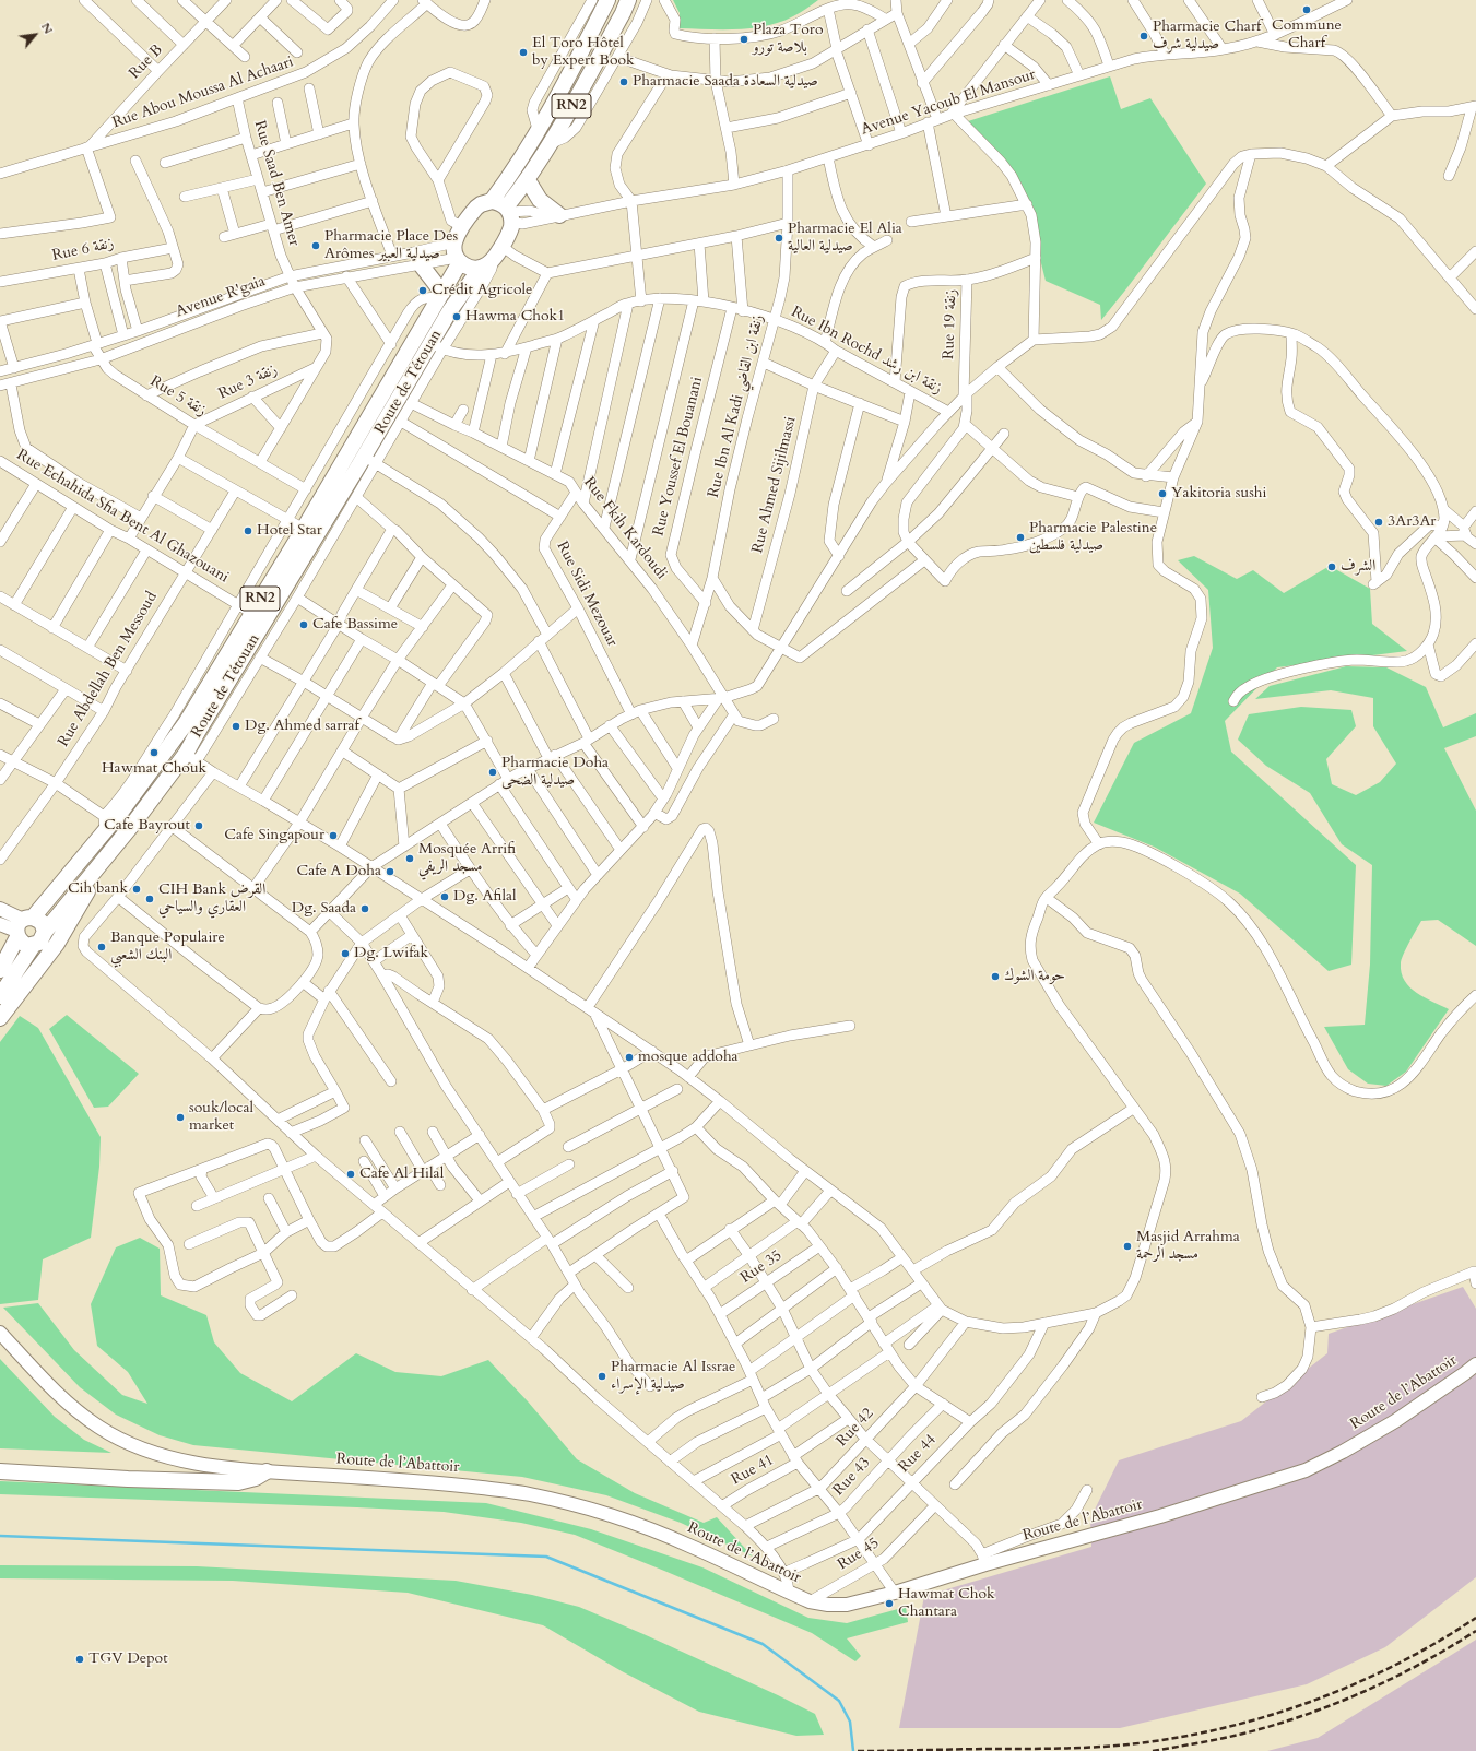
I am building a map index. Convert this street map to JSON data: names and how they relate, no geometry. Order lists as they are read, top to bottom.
{
  "streets": {
    "highway": ["RN2", "Route de Tétouan"],
    "main road": ["Route de l’Abattoir"],
    "street": [
      "Rue B",
      "Rue Abou Moussa Al Achaari",
      "Avenue Yacoub El Mansour",
      "Rue Saad Ben Amer",
      "Rue 6 زنقة",
      "Avenue R'gaia",
      "Rue 19 زنقة",
      "Rue Ibn Rochd زنقة ابن رشد",
      "Rue 3 زنقة",
      "Rue 5 زنقة",
      "Rue Ibn Al Kadi زنقة ابن القاضي",
      "Rue Youssef El Bouanani",
      "Rue Ahmed Sijilmassi",
      "Rue Echahida Sfia Bent Al Ghazouani",
      "Rue Fkih Kardoudi",
      "Rue Sidi Mezouar",
      "Rue Abdellah Ben Messoud",
      "Rue 35",
      "Rue 42",
      "Rue 44",
      "Rue 41",
      "Rue 43",
      "Rue 45"
    ]
  },
  "crossings": [
    ["Rue B", "Rue Abou Moussa Al Achaari"],
    ["Rue Abou Moussa Al Achaari", "Rue Saad Ben Amer"],
    ["Avenue Yacoub El Mansour", "RN2"],
    ["Avenue Yacoub El Mansour", "Avenue R'gaia"],
    ["Avenue Yacoub El Mansour", "Route de Tétouan"],
    ["Avenue Yacoub El Mansour", "Rue Ibn Al Kadi زنقة ابن القاضي"],
    ["RN2", "Avenue R'gaia"],
    ["RN2", "Route de Tétouan"],
    ["Rue Saad Ben Amer", "Avenue R'gaia"],
    ["Rue 6 زنقة", "Rue 5 زنقة"],
    ["Avenue R'gaia", "Route de Tétouan"],
    ["Avenue R'gaia", "Rue 5 زنقة"],
    ["Rue 19 زنقة", "Rue Ibn Rochd زنقة ابن رشد"],
    ["Rue Ibn Rochd زنقة ابن رشد", "Route de Tétouan"],
    ["Rue Ibn Rochd زنقة ابن رشد", "Rue Ibn Al Kadi زنقة ابن القاضي"],
    ["Rue Ibn Rochd زنقة ابن رشد", "Rue Youssef El Bouanani"],
    ["Rue Ibn Rochd زنقة ابن رشد", "Rue Ahmed Sijilmassi"],
    ["Rue 3 زنقة", "Rue 5 زنقة"],
    ["Route de Tétouan", "Rue Echahida Sfia Bent Al Ghazouani"],
    ["Rue Ibn Al Kadi زنقة ابن القاضي", "Rue Youssef El Bouanani"],
    ["Rue Ibn Al Kadi زنقة ابن القاضي", "Rue Fkih Kardoudi"],
    ["Rue Echahida Sfia Bent Al Ghazouani", "Rue Abdellah Ben Messoud"],
    ["Rue Fkih Kardoudi", "Rue Sidi Mezouar"],
    ["Route de l’Abattoir", "Rue 45"]
  ],
  "places": [
    "Commune Charf",
    "Pharmacie Charf صيدلية شرف",
    "Plaza Toro بلاصة تورو",
    "El Toro Hôtel by Expert Book",
    "Pharmacie Saada صيدلية السعادة",
    "Pharmacie El Alia صيدلية العالية",
    "Pharmacie Place Des Arômes صيدلية العبير",
    "Crédit Agricole",
    "Hawma Chok1",
    "Yakitoria sushi",
    "3Ar3Ar",
    "Hotel Star",
    "Pharmacie Palestine صيدلية فلسطين",
    "الشرف",
    "Cafe Bassime",
    "Dg. Ahmed sarraf",
    "Hawmat Chouk",
    "Pharmacie Doha صيدلية الضحى",
    "Cafe Bayrout",
    "Cafe Singapour",
    "Mosquée Arrifi مسجد الريفي",
    "Cafe A Doha",
    "Cih bank",
    "Dg. Afilal",
    "CIH Bank القرض العقاري والسياحي",
    "Dg. Saada",
    "Banque Populaire البنك الشعبي",
    "Dg. Lwifak",
    "حومة الشوك",
    "mosque addoha",
    "souk/local market",
    "Cafe Al Hilal",
    "Masjid Arrahma مسجد الرحمة",
    "Pharmacie Al Issrae صيدلية الإسراء",
    "Hawmat Chok Chantara",
    "TGV Depot"
  ],
  "north": "top right"
}
